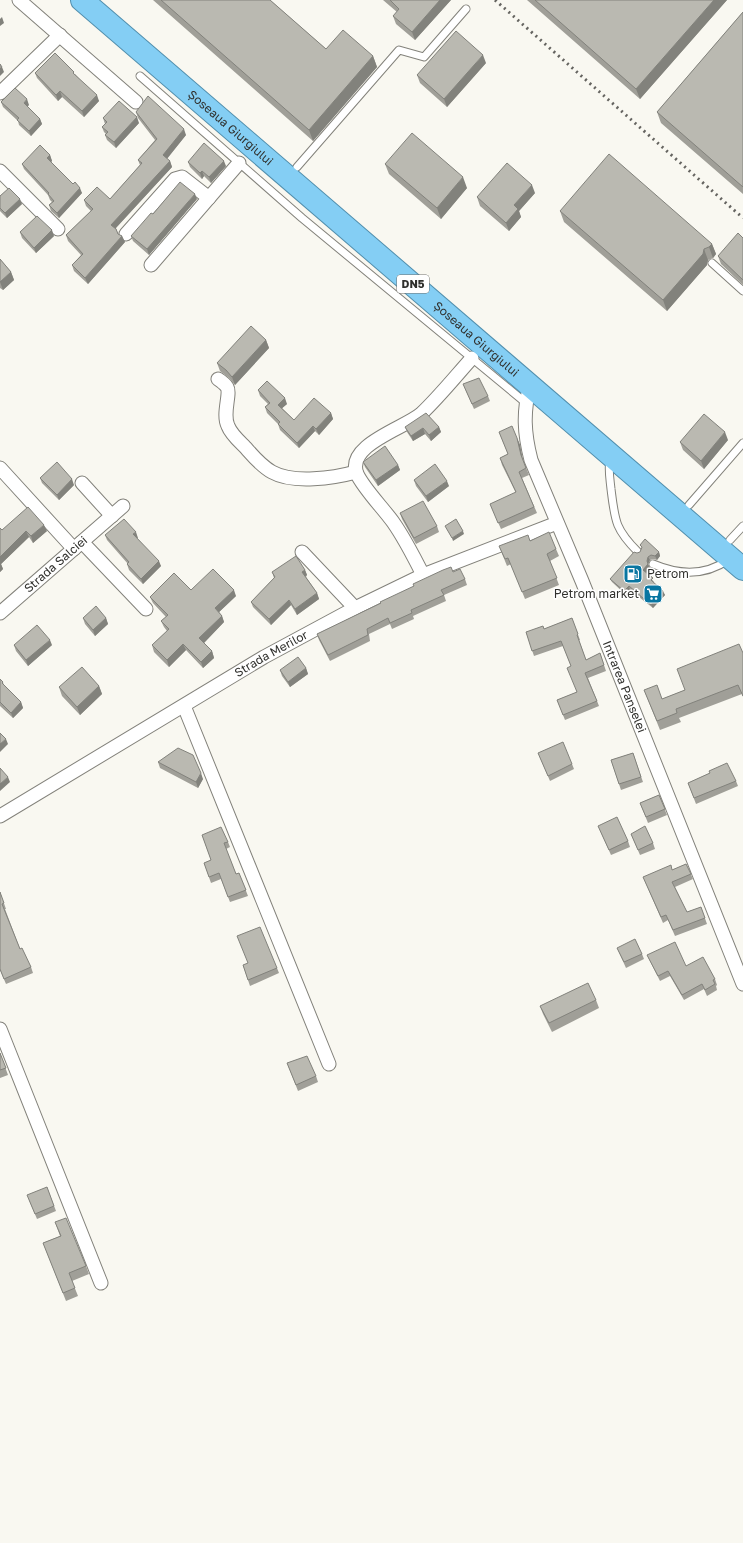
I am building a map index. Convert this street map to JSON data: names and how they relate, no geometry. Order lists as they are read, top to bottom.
{
  "streets": {
    "highway": ["Șoseaua Giurgiului", "DN5"],
    "street": ["Strada Salciei", "Strada Merilor", "Intrarea Panselei"]
  },
  "crossings": [
    ["Șoseaua Giurgiului", "Intrarea Panselei"],
    ["Strada Merilor", "Intrarea Panselei"]
  ],
  "places": {
    "fuel station": ["Petrom"],
    "supermarket": ["Petrom market"]
  }
}
